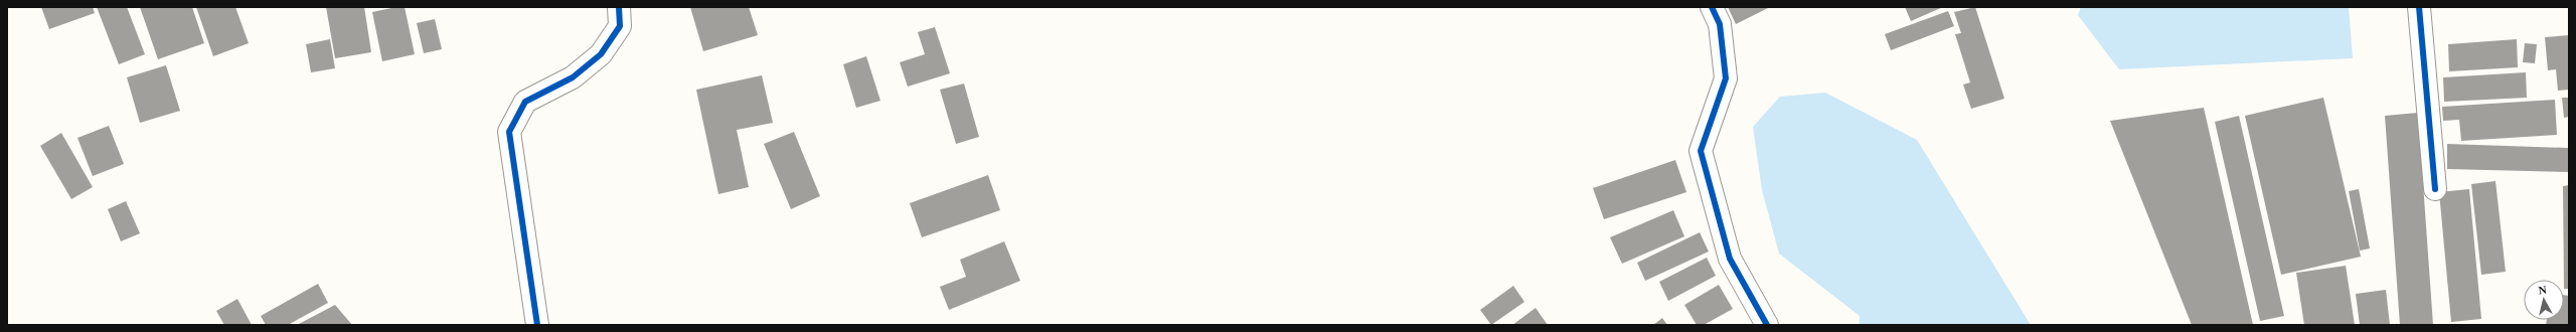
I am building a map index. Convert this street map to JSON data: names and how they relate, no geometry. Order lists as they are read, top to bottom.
{
  "north": "top"
}
